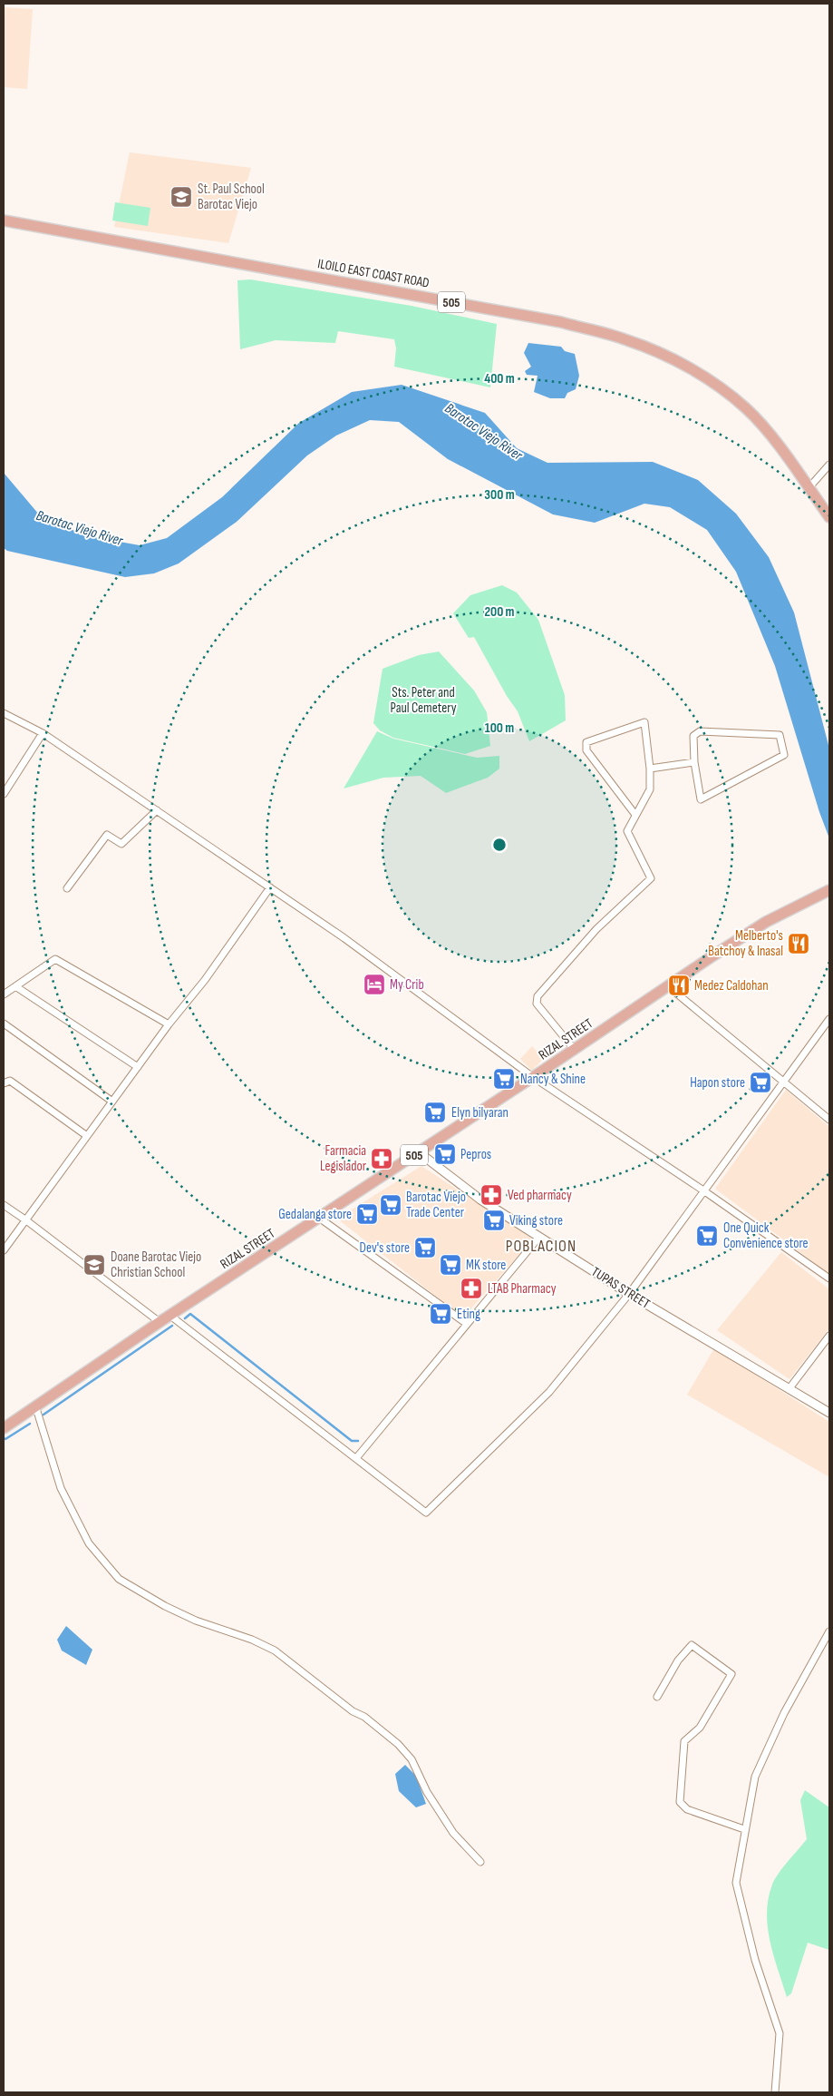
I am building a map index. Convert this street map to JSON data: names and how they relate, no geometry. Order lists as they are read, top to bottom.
{
  "streets": {
    "main road": ["ILOILO EAST COAST ROAD", "505", "RIZAL STREET"],
    "street": ["TUPAS STREET"]
  },
  "crossings": [
    ["RIZAL STREET", "TUPAS STREET"]
  ],
  "districts": ["POBLACION"],
  "water": ["Barotac Viejo River"],
  "parks": ["Sts. Peter and Paul Cemetery"],
  "places": {
    "school or university": ["St. Paul School Barotac Viejo", "Doane Barotac Viejo Christian School"],
    "restaurant": ["Melberto's Batchoy & Inasal", "Medez Caldohan"],
    "hotel": ["My Crib"],
    "supermarket": [
      "Nancy & Shine",
      "Hapon store",
      "Elyn bilyaran",
      "Pepros",
      "Barotac Viejo Trade Center",
      "Gedalanga store",
      "Viking store",
      "One Quick Convenience store",
      "Dev's store",
      "MK store",
      "Eting"
    ],
    "pharmacy": ["Farmacia Legislador", "Ved pharmacy", "LTAB Pharmacy"]
  },
  "rings": [
    "400 m",
    "300 m",
    "200 m",
    "100 m"
  ]
}
